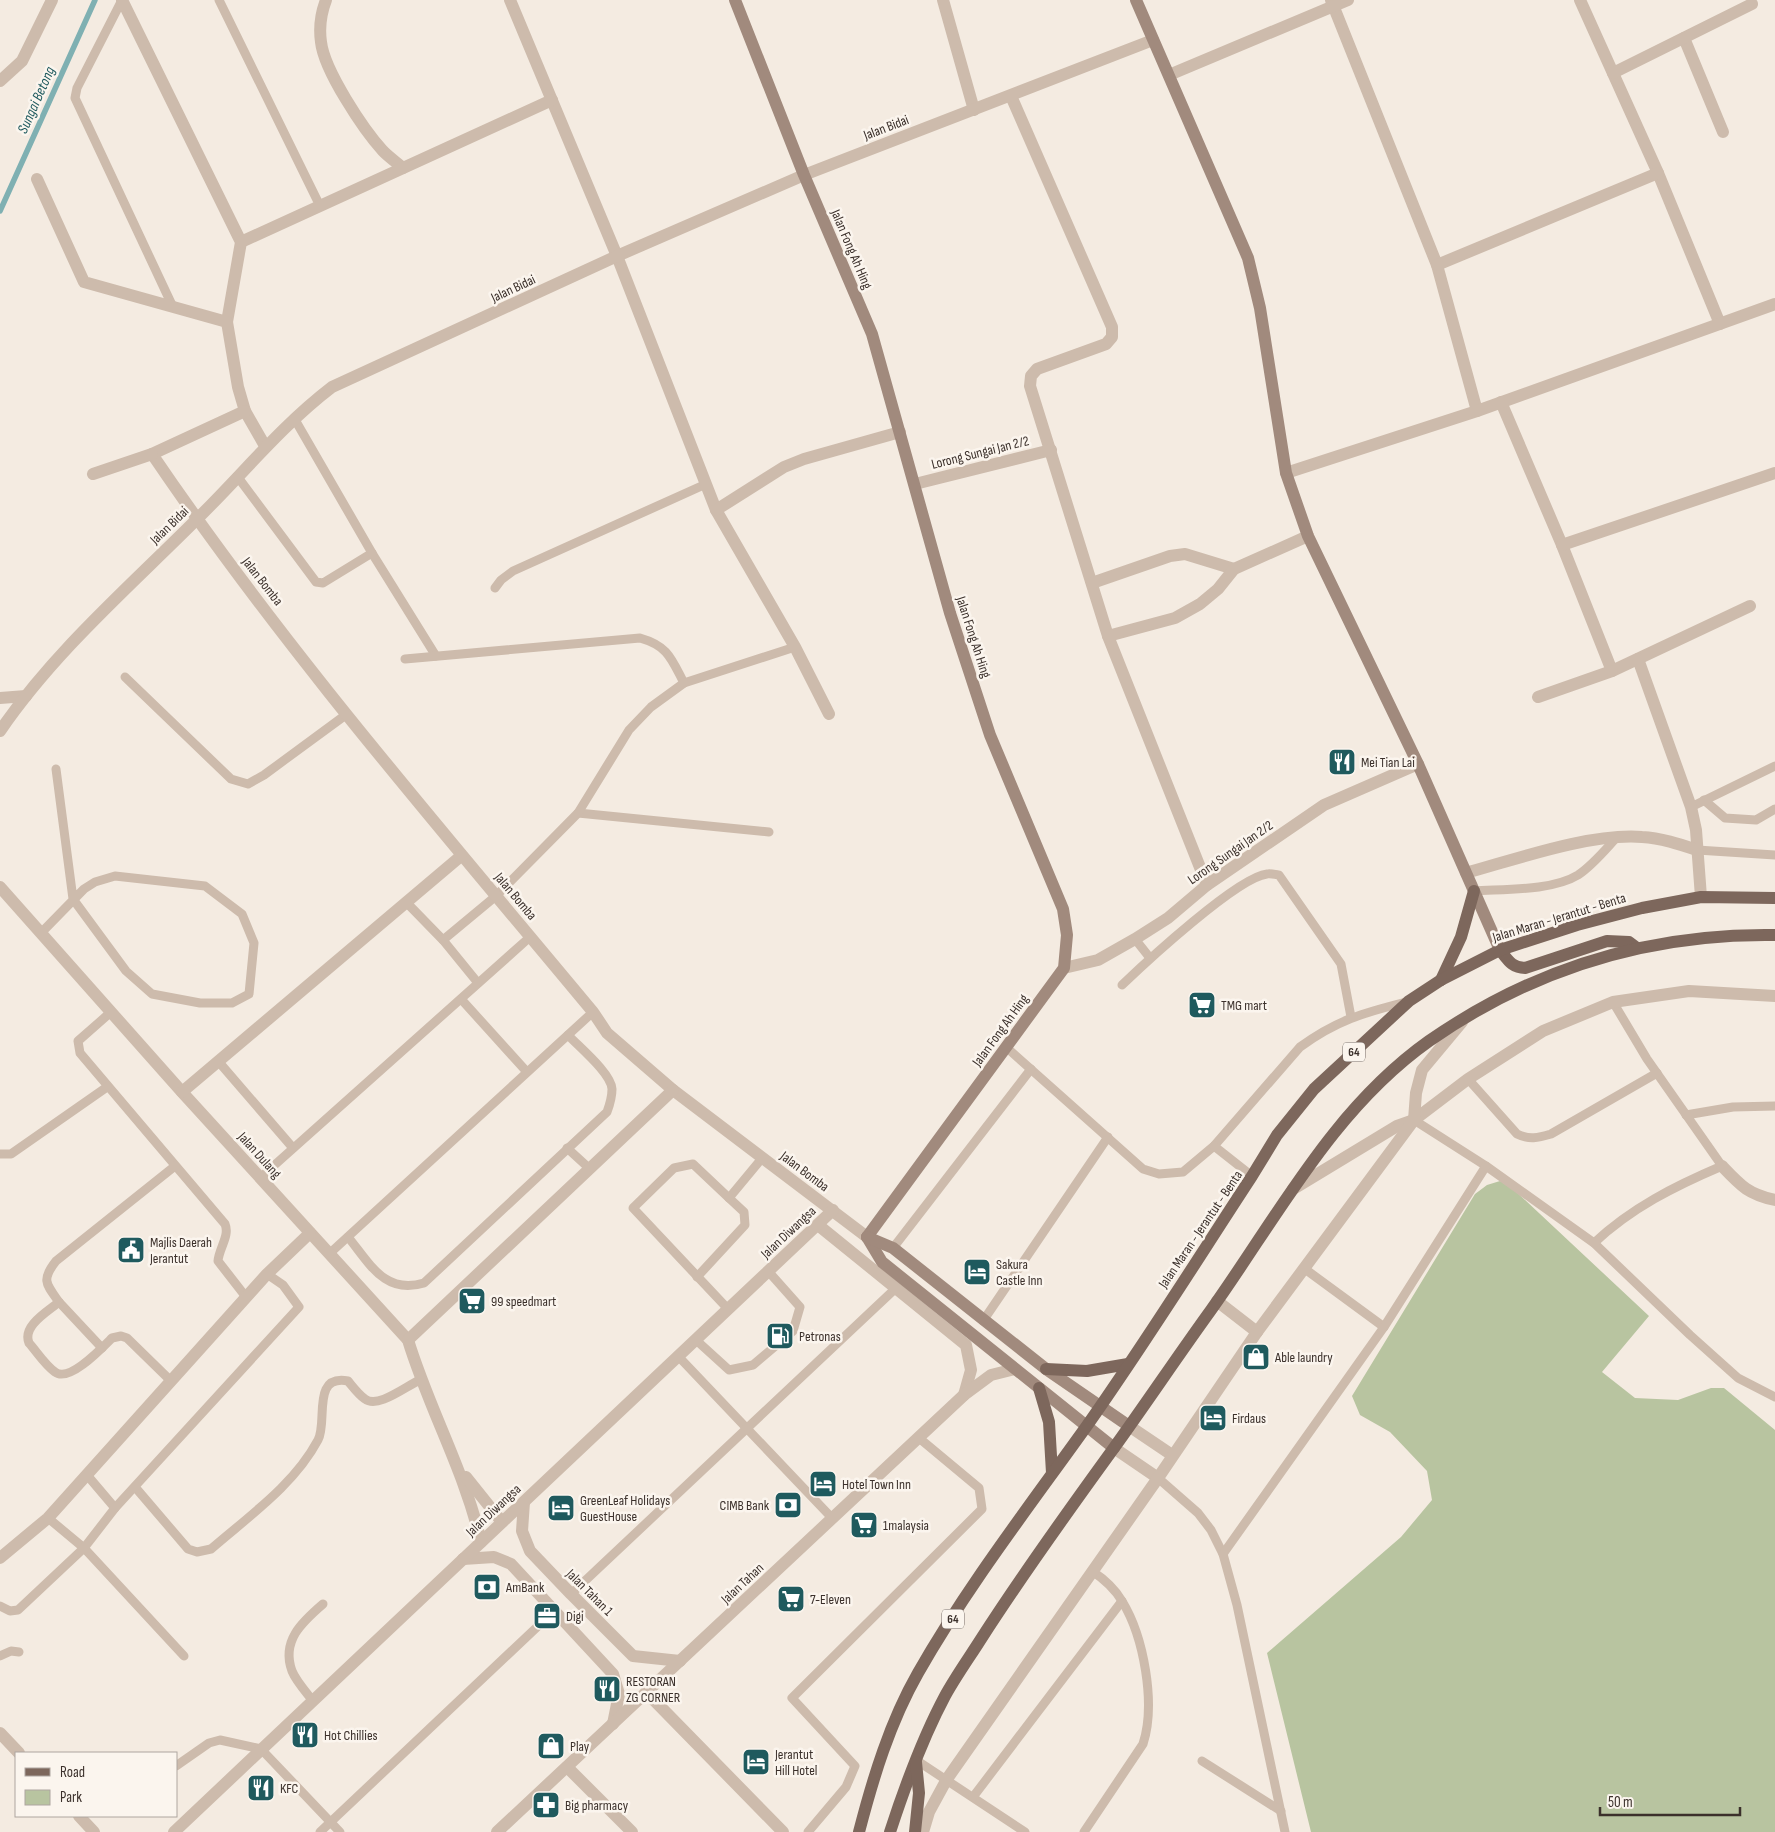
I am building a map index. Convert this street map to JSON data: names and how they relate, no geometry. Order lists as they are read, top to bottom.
{
  "streets": {
    "main road": [
      "Jalan Fong Ah Hing",
      "Jalan Bomba",
      "Jalan Maran - Jerantut - Benta",
      "64"
    ],
    "street": [
      "Jalan Bidai",
      "Lorong Sungai Jan 2/2",
      "Jalan Dulang",
      "Jalan Diwangsa",
      "Jalan Tahan",
      "Jalan Tahan 1"
    ]
  },
  "crossings": [
    ["Jalan Bidai", "Jalan Fong Ah Hing"],
    ["Jalan Bidai", "Jalan Bomba"],
    ["Jalan Fong Ah Hing", "Lorong Sungai Jan 2/2"],
    ["Jalan Fong Ah Hing", "Jalan Bomba"],
    ["Jalan Bomba", "Jalan Maran - Jerantut - Benta"],
    ["Jalan Bomba", "64"],
    ["Jalan Bomba", "Jalan Diwangsa"],
    ["Jalan Bomba", "Jalan Tahan"],
    ["Jalan Dulang", "Jalan Diwangsa"],
    ["Jalan Diwangsa", "Jalan Tahan 1"],
    ["Jalan Tahan", "Jalan Tahan 1"]
  ],
  "water": ["Sungai Betong"],
  "places": {
    "restaurant": [
      "Mei Tian Lai",
      "RESTORAN ZG CORNER",
      "Hot Chillies",
      "KFC"
    ],
    "supermarket": [
      "TMG mart",
      "99 speedmart",
      "1malaysia",
      "7-Eleven"
    ],
    "public building": ["Majlis Daerah Jerantut"],
    "hotel": [
      "Sakura Castle Inn",
      "Firdaus",
      "Hotel Town Inn",
      "GreenLeaf Holidays GuestHouse",
      "Jerantut Hill Hotel"
    ],
    "fuel station": ["Petronas"],
    "shop": ["Able laundry", "Play"],
    "bank": ["CIMB Bank", "AmBank"],
    "office": ["Digi"],
    "pharmacy": ["Big pharmacy"]
  },
  "legend": ["Road", "Park"],
  "scale_bar": "50 m"
}
